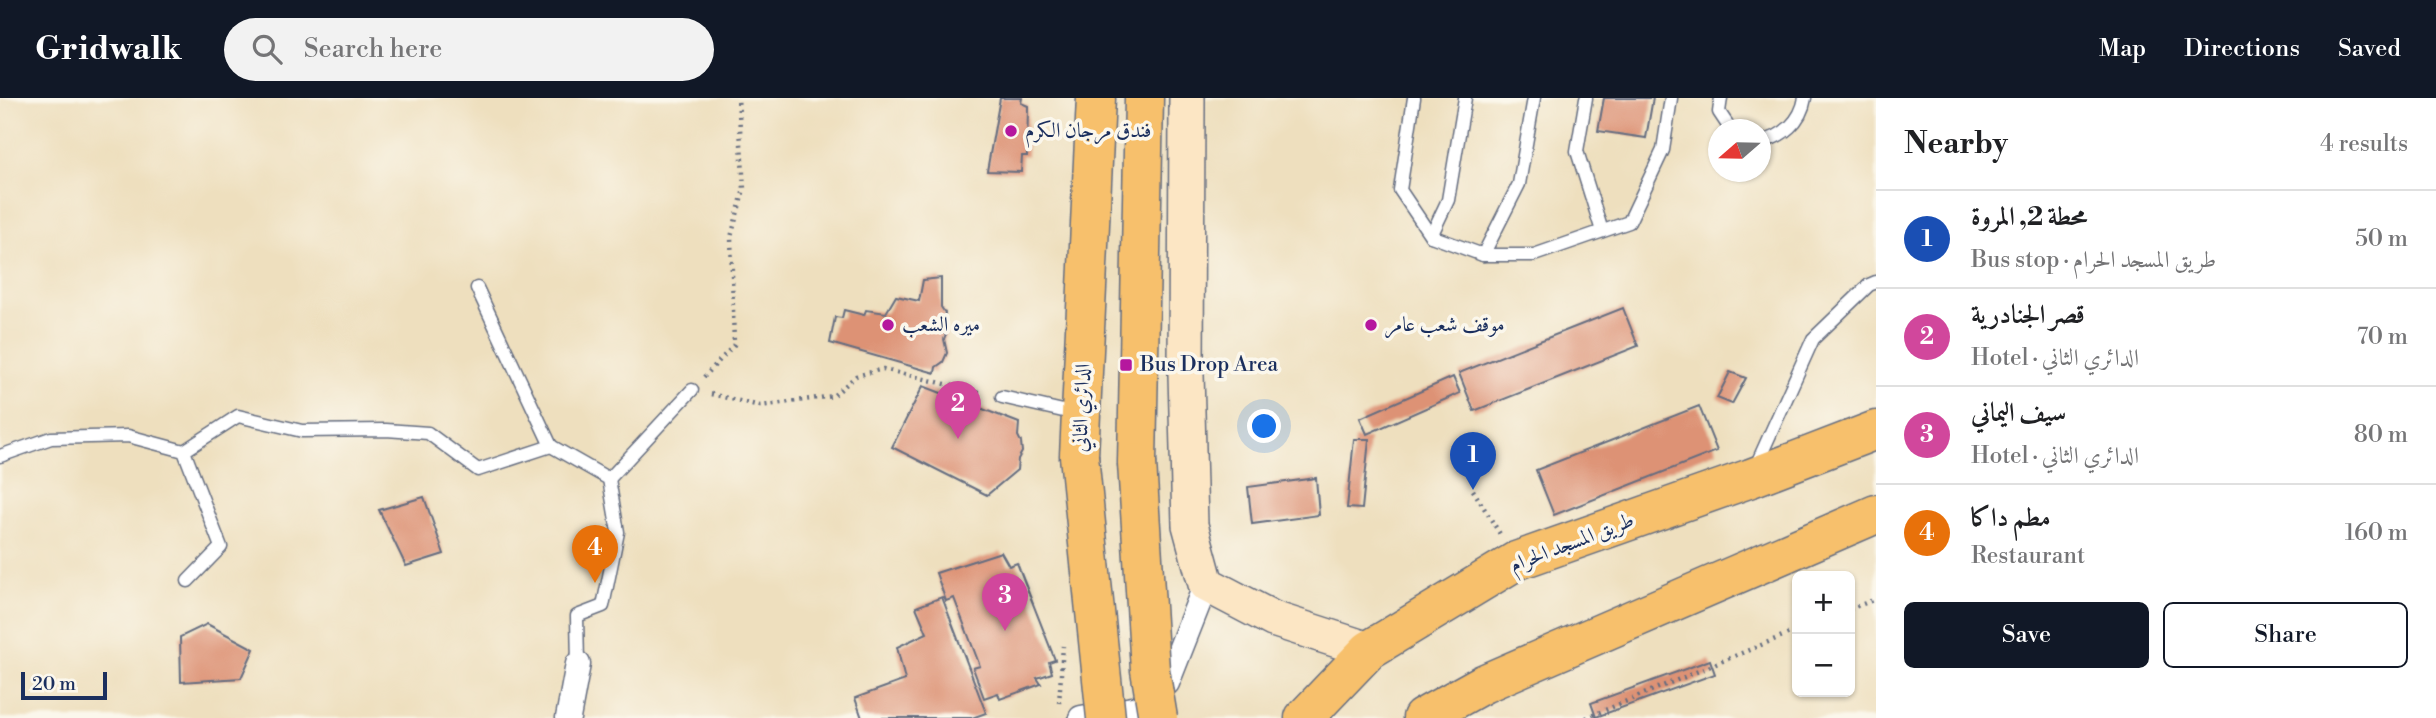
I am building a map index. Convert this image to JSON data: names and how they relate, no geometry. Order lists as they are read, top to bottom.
{
  "streets": {
    "main road": ["الدائري الثاني", "طريق المسجد الحرام"]
  },
  "places": {
    "other": ["فندق مرجان الكرم", "ميره الشعب", "موقف شعب عامر"],
    "transit": ["Bus Drop Area"]
  },
  "scale_bar": "20 m",
  "north": "left",
  "page": {
    "header": "Gridwalk",
    "search": "Search here",
    "nav": ["Map", "Directions", "Saved"],
    "heading": ["Nearby", "4 results"],
    "list": [
      {
        "mark": "1",
        "name": "محطة 2, المروة",
        "note": "Bus stop · طريق المسجد الحرام",
        "value": "50 m"
      },
      {
        "mark": "2",
        "name": "قصر الجنادرية",
        "note": "Hotel · الدائري الثاني",
        "value": "70 m"
      },
      {
        "mark": "3",
        "name": "سيف اليماني",
        "note": "Hotel · الدائري الثاني",
        "value": "80 m"
      },
      {
        "mark": "4",
        "name": "مطم داكا",
        "note": "Restaurant",
        "value": "160 m"
      }
    ],
    "pins": [
      "2",
      "1",
      "4",
      "3"
    ],
    "map_buttons": ["+", "−"],
    "buttons": ["Save", "Share"],
    "scale": "20 m"
  }
}
